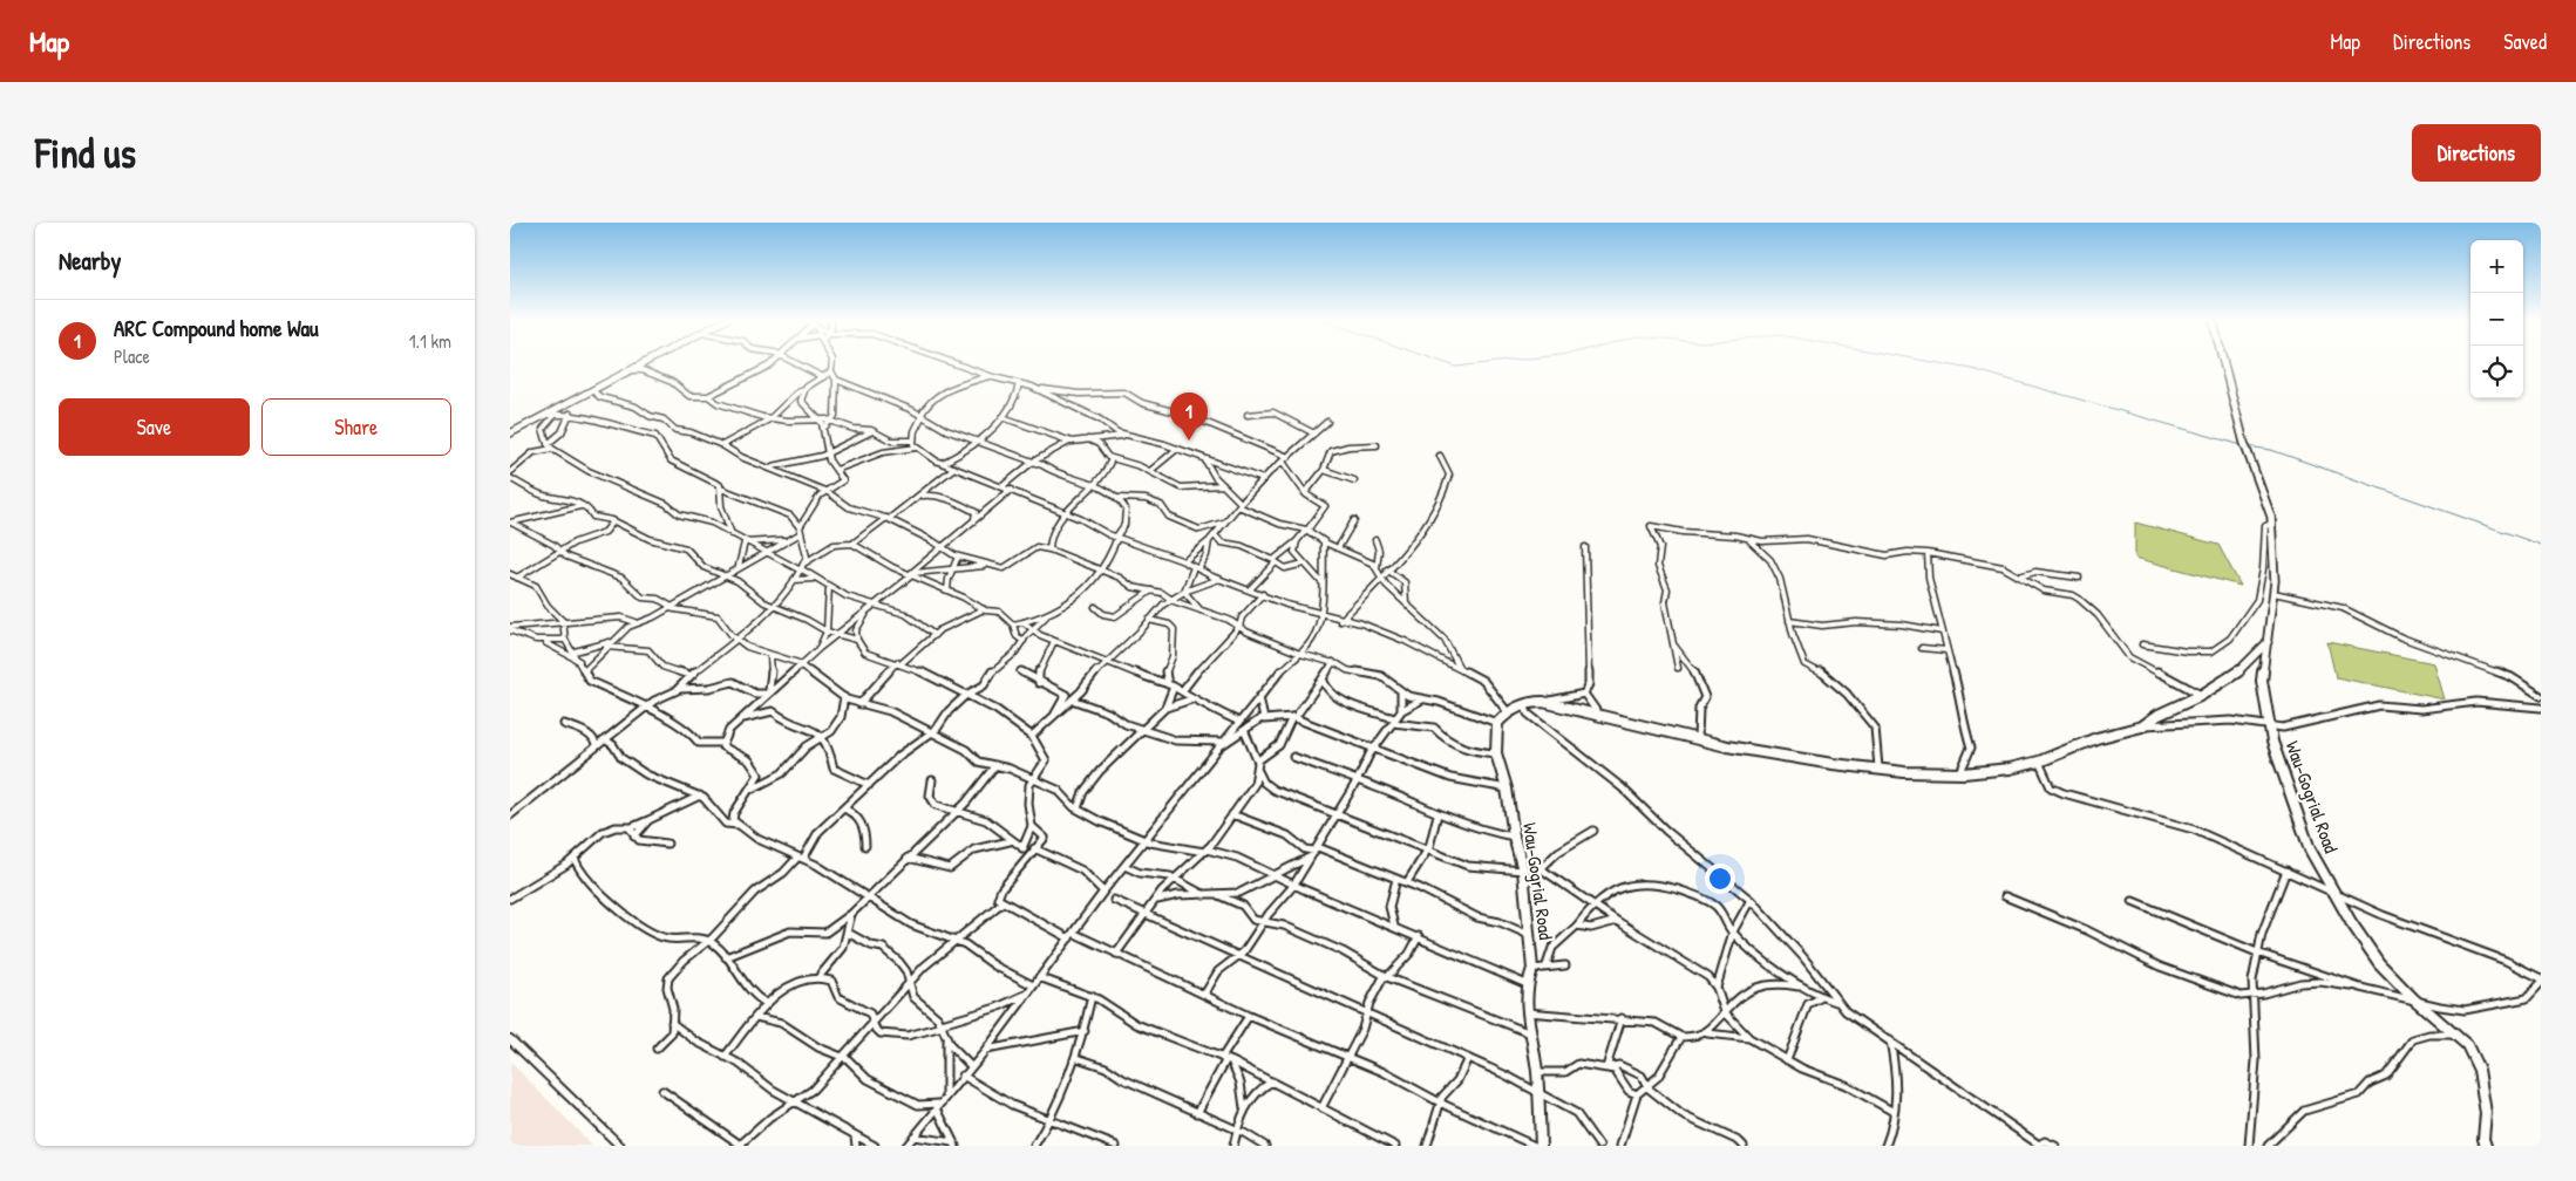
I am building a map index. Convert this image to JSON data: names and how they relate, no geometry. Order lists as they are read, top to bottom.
{
  "streets": {
    "main road": ["Wau-Gogrial Road"]
  },
  "page": {
    "header": "Map",
    "nav": ["Map", "Directions", "Saved"],
    "buttons": [
      "Directions",
      ["Save", "Share"]
    ],
    "title": "Find us",
    "heading": "Nearby",
    "map_buttons": ["+", "−"],
    "list": [
      {
        "mark": "1",
        "name": "ARC Compound home Wau",
        "note": "Place",
        "value": "1.1 km"
      }
    ],
    "pins": "1"
  }
}
